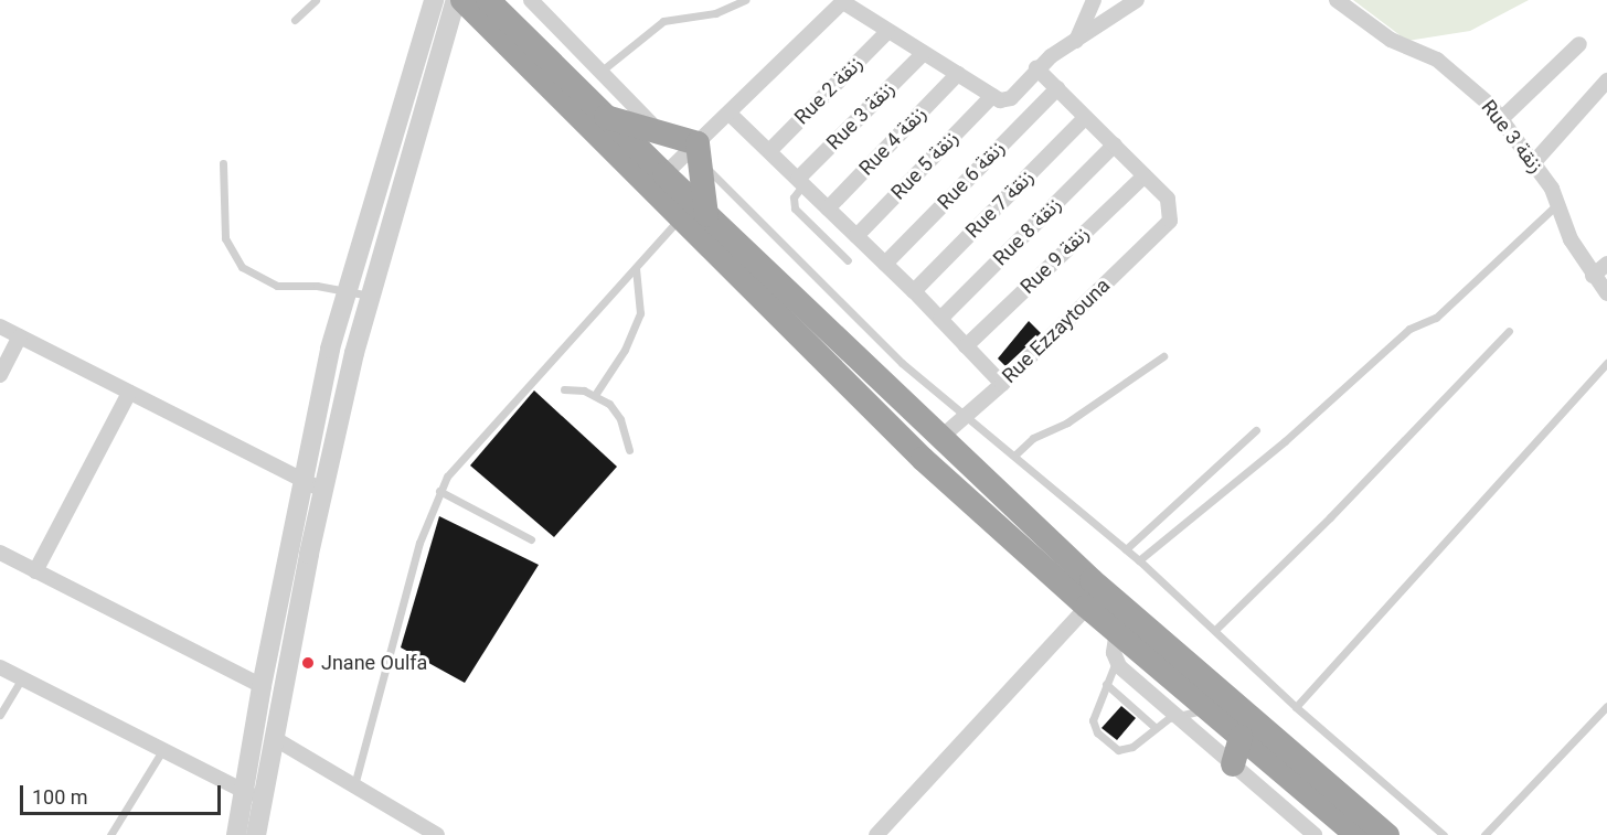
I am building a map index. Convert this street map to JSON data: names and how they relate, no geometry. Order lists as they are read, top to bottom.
{
  "streets": {
    "street": [
      "Rue 2 زنقة",
      "Rue 3 زنقة",
      "Rue 4 زنقة",
      "Rue 5 زنقة",
      "Rue 6 زنقة",
      "Rue 7 زنقة",
      "Rue 8 زنقة",
      "Rue 9 زنقة",
      "Rue Ezzaytouna"
    ]
  },
  "crossings": [
    ["Rue 9 زنقة", "Rue Ezzaytouna"]
  ],
  "places": ["Jnane Oulfa"],
  "scale_bar": "100 m"
}
